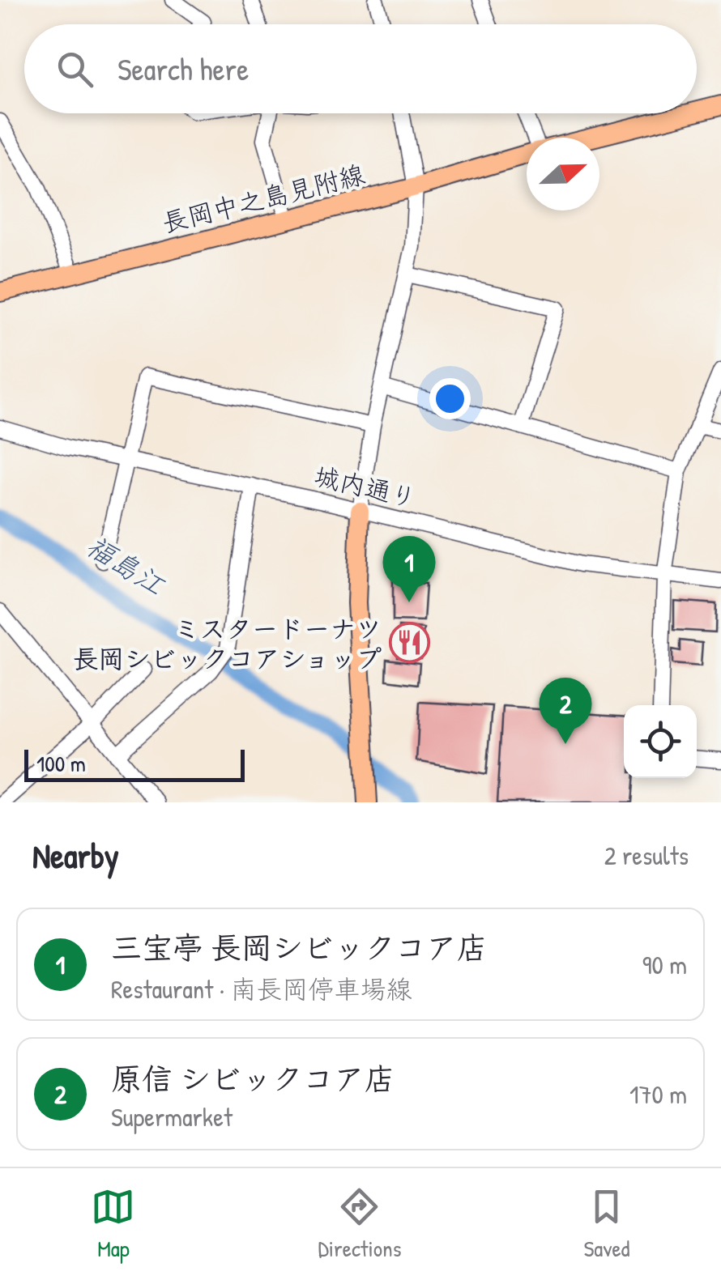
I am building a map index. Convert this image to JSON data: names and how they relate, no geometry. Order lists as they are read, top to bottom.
{
  "streets": {
    "main road": ["長岡中之島見附線"],
    "street": ["城内通り"]
  },
  "water": ["福島江"],
  "places": {
    "restaurant": ["ミスタードーナツ 長岡シビックコアショップ"]
  },
  "scale_bar": "100 m",
  "north": "right",
  "page": {
    "search": "Search here",
    "pins": ["1", "2"],
    "scale": "100 m",
    "heading": ["Nearby", "2 results"],
    "list": [
      {
        "mark": "1",
        "name": "三宝亭 長岡シビックコア店",
        "note": "Restaurant · 南長岡停車場線",
        "value": "90 m"
      },
      {
        "mark": "2",
        "name": "原信 シビックコア店",
        "note": "Supermarket",
        "value": "170 m"
      }
    ],
    "nav": ["Map", "Directions", "Saved"]
  }
}
